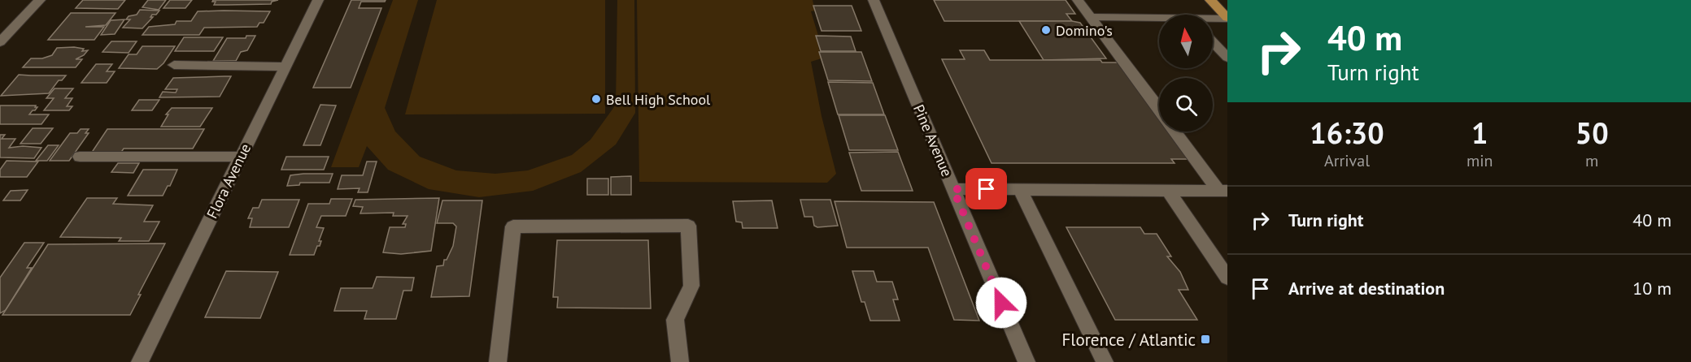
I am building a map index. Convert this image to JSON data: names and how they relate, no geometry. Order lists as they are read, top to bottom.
{
  "streets": {
    "street": ["Pine Avenue", "Flora Avenue"]
  },
  "places": {
    "other": ["Domino's", "Bell High School"],
    "transit": ["Florence / Atlantic"]
  },
  "north": "top",
  "page": {
    "turn": ["40 m", "Turn right"],
    "eta": [
      "16:30",
      "Arrival",
      "1",
      "min",
      "50",
      "m"
    ],
    "list": [
      {
        "name": "Turn right",
        "value": "40 m"
      },
      {
        "name": "Arrive at destination",
        "value": "10 m"
      }
    ]
  }
}
